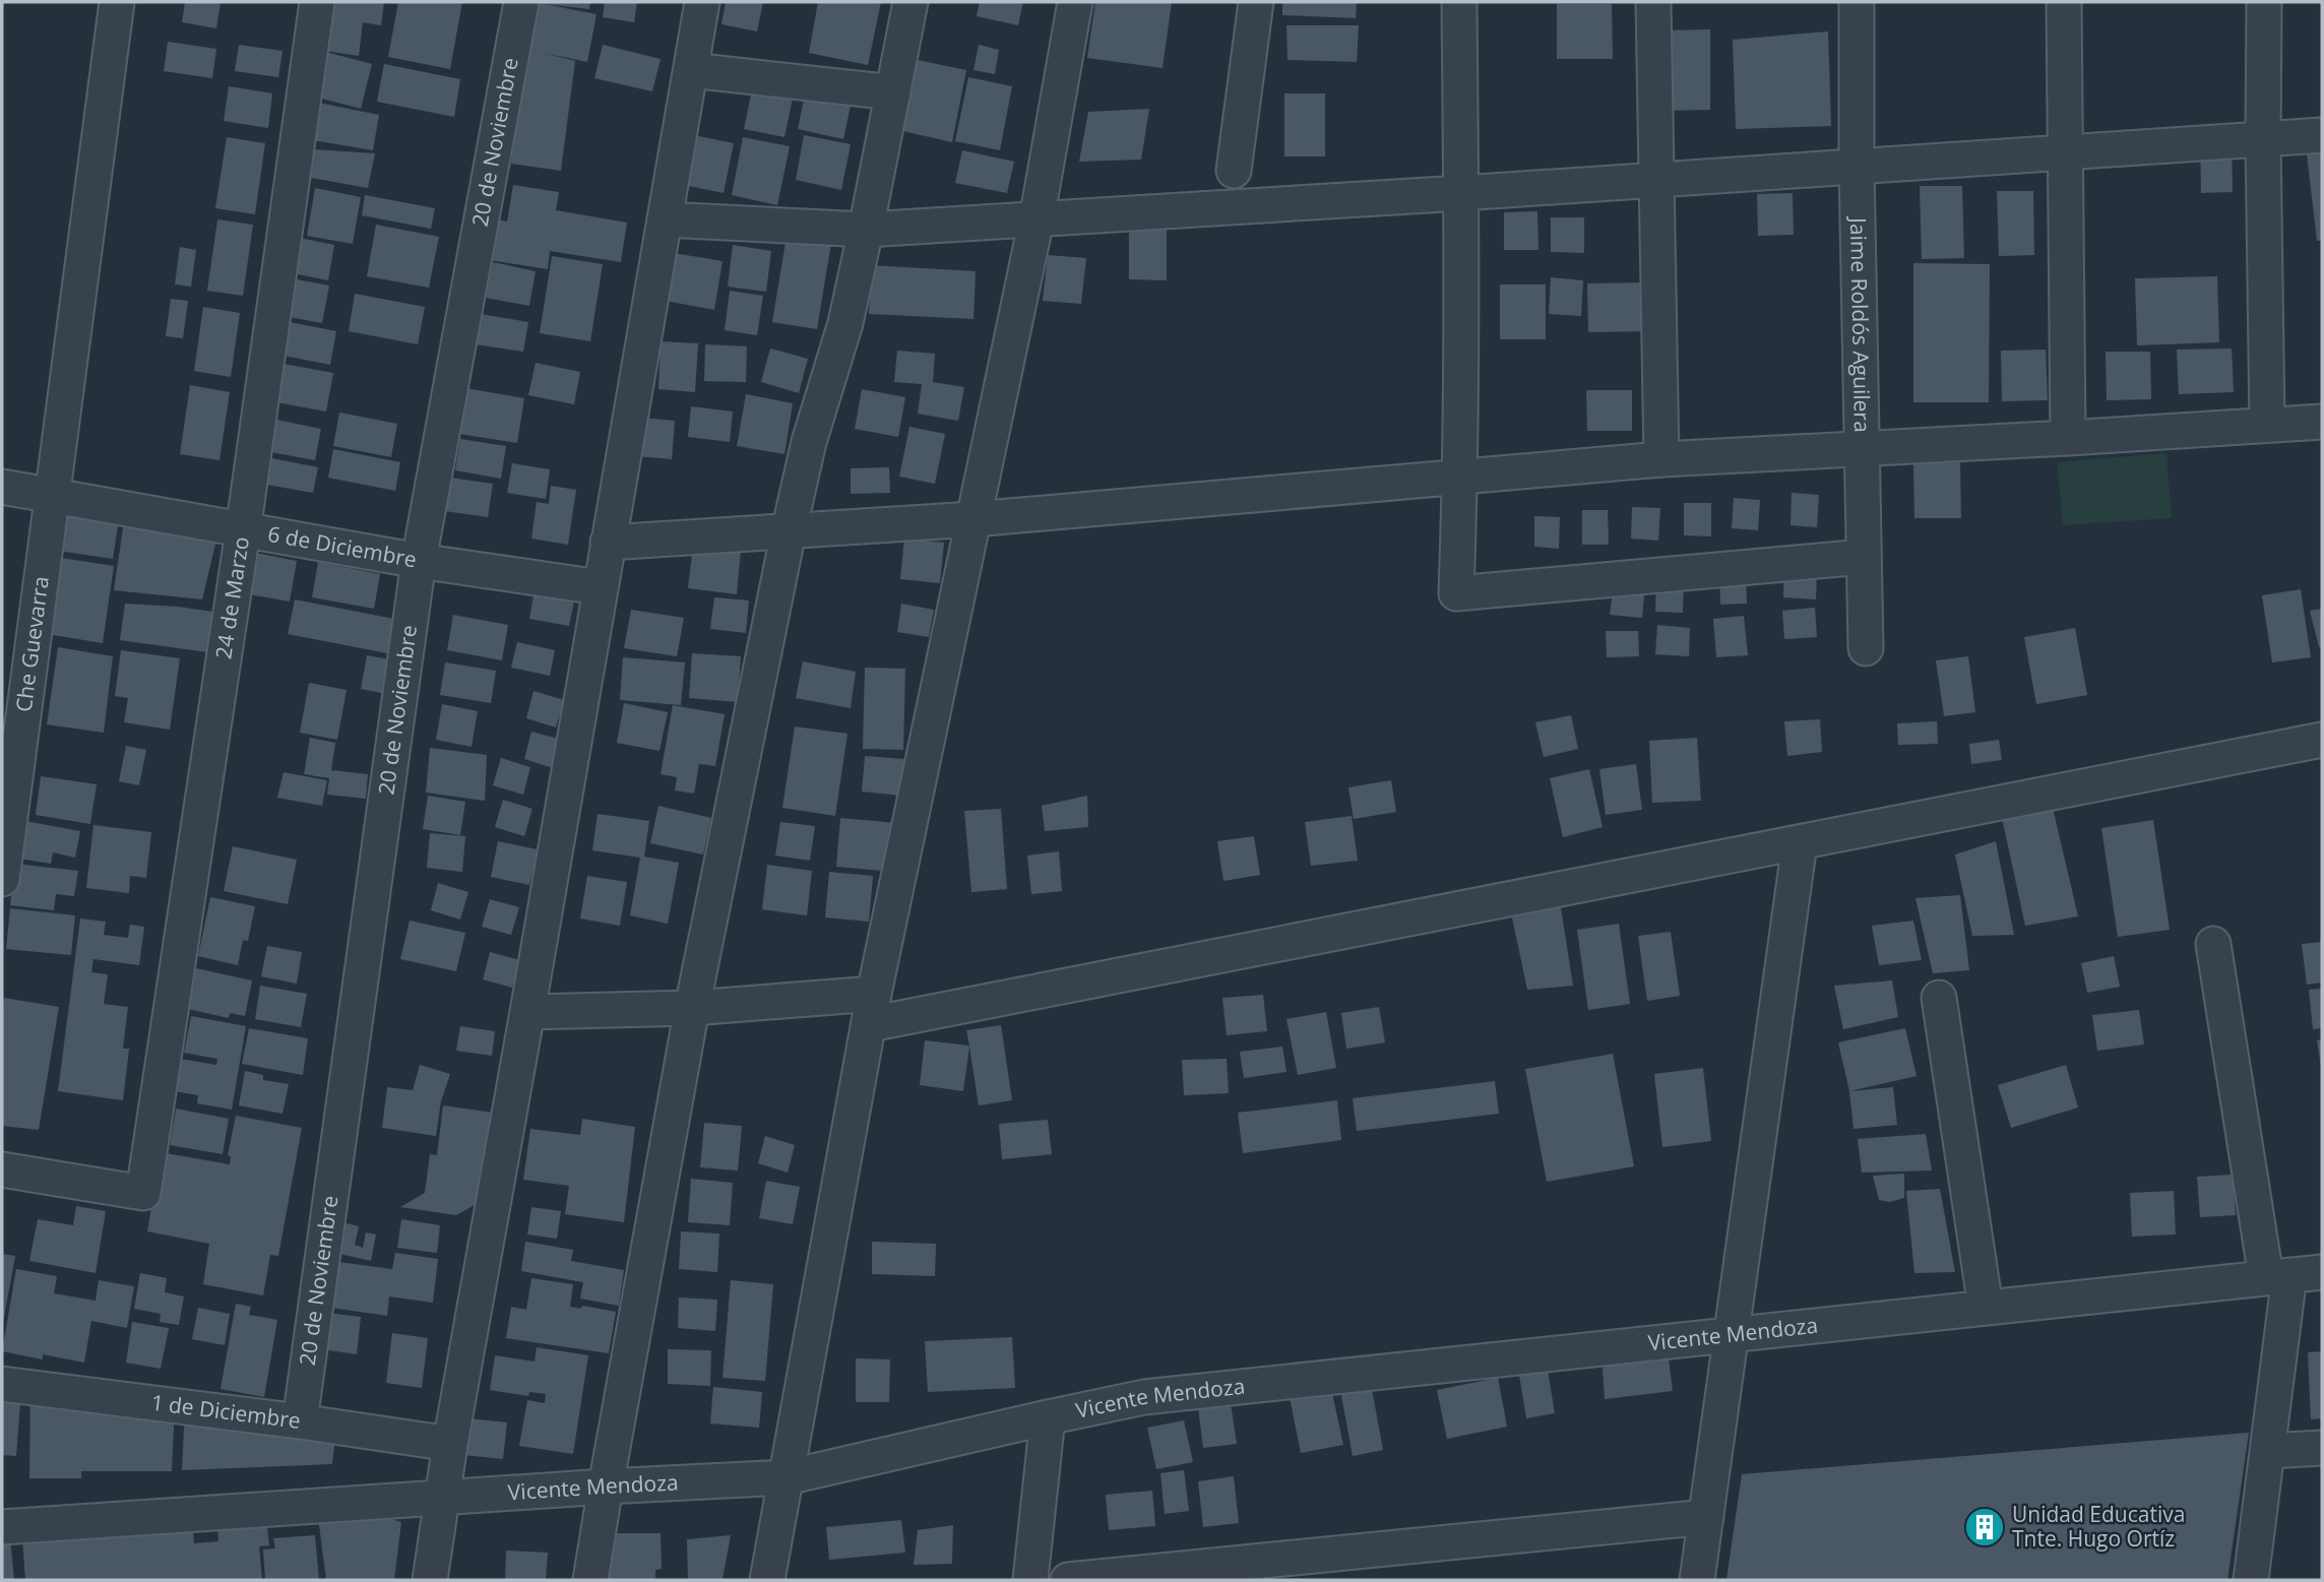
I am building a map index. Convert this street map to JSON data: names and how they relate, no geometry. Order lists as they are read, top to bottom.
{
  "streets": {
    "street": [
      "20 de Noviembre",
      "Jaime Roldós Aguilera",
      "6 de Diciembre",
      "24 de Marzo",
      "Che Guevarra",
      "Vicente Mendoza",
      "1 de Diciembre"
    ]
  },
  "crossings": [
    ["20 de Noviembre", "6 de Diciembre"],
    ["20 de Noviembre", "1 de Diciembre"],
    ["6 de Diciembre", "24 de Marzo"],
    ["6 de Diciembre", "Che Guevarra"]
  ],
  "places": {
    "building": ["Unidad Educativa Tnte. Hugo Ortíz"]
  }
}
